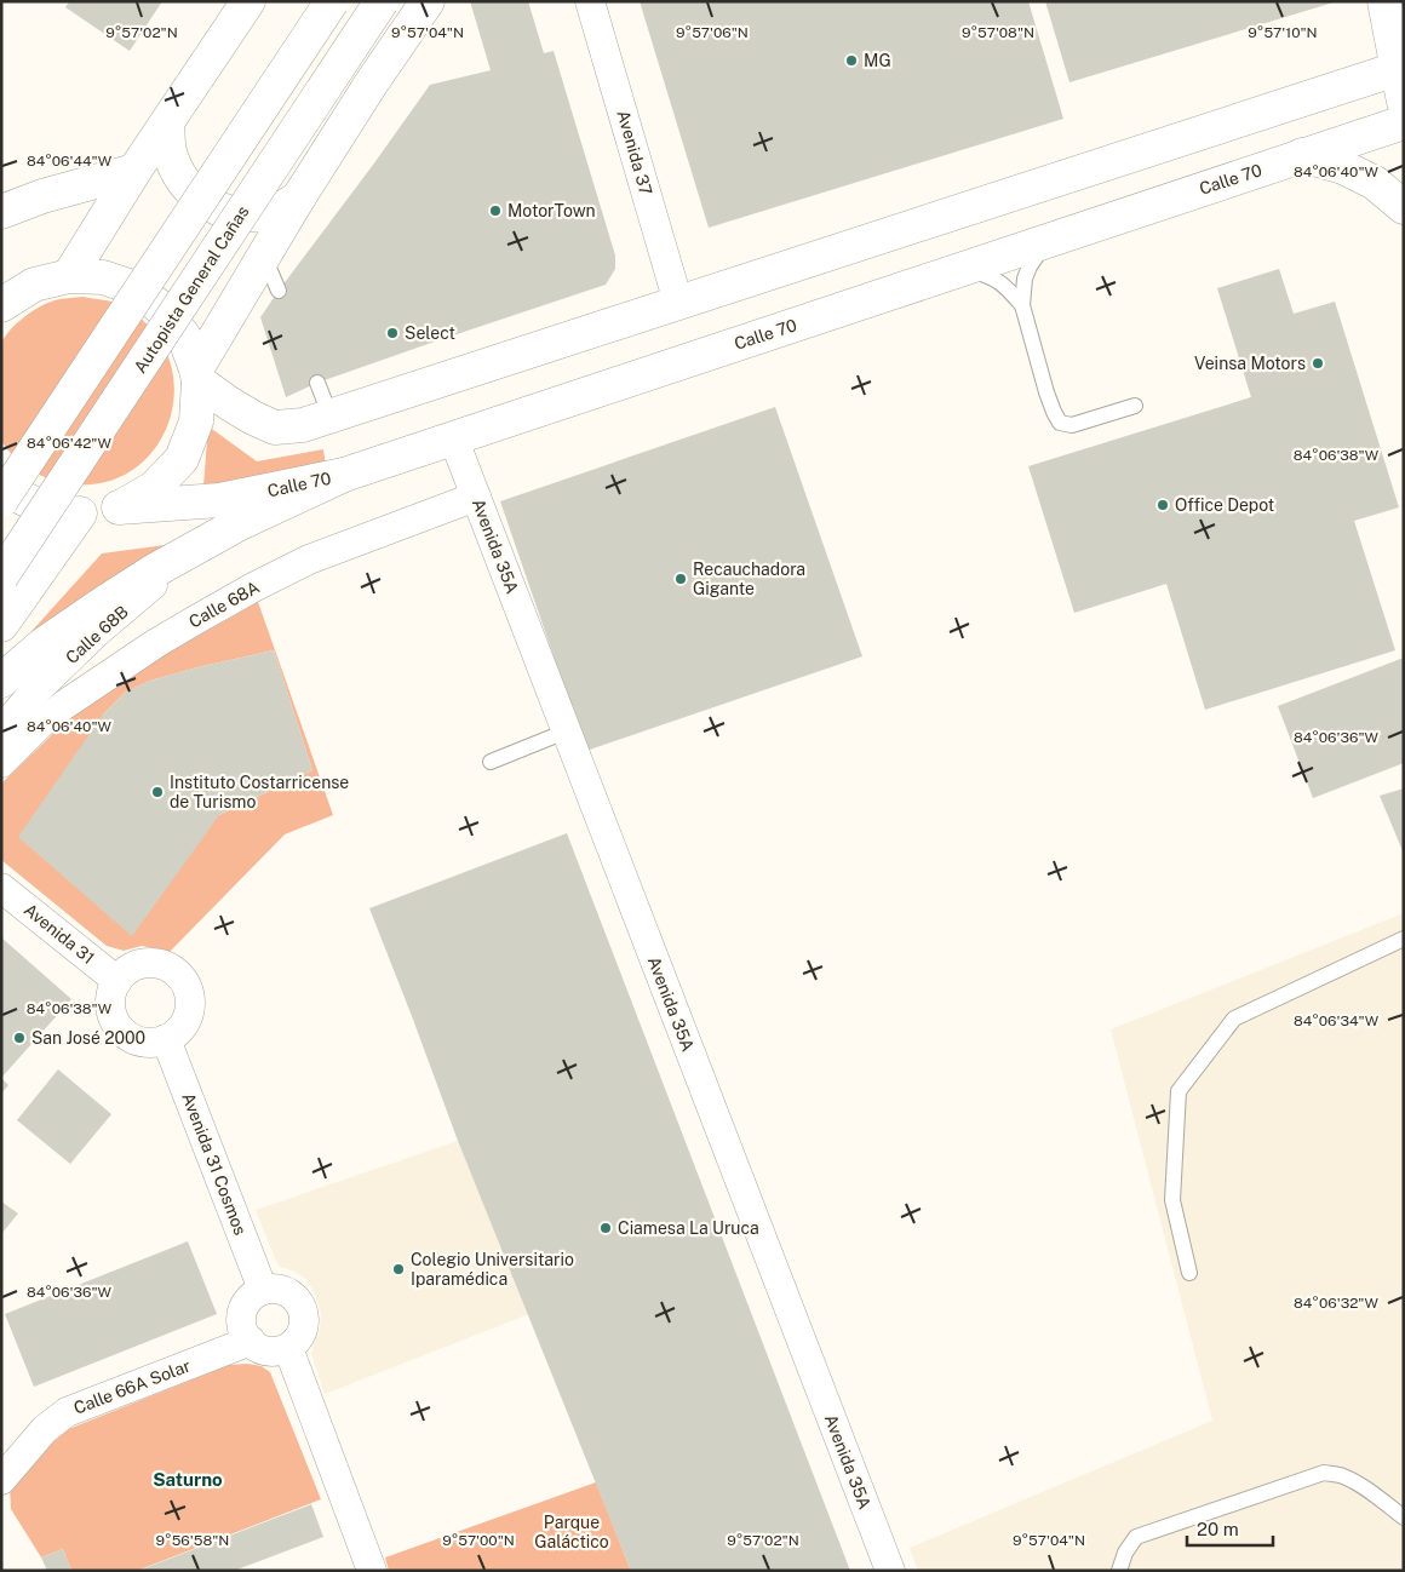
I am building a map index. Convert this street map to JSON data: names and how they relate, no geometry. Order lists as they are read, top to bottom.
{
  "streets": {
    "main road": ["Calle 70", "Autopista General Cañas"],
    "street": [
      "Avenida 37",
      "Avenida 35A",
      "Calle 68A",
      "Calle 68B",
      "Avenida 31",
      "Avenida 31 Cosmos",
      "Calle 66A Solar"
    ]
  },
  "crossings": [
    ["Calle 70", "Avenida 35A"],
    ["Avenida 35A", "Calle 68A"],
    ["Avenida 31", "Avenida 31 Cosmos"],
    ["Avenida 31 Cosmos", "Calle 66A Solar"]
  ],
  "districts": ["Saturno"],
  "parks": ["Parque Galáctico"],
  "places": [
    "MG",
    "MotorTown",
    "Select",
    "Veinsa Motors",
    "Office Depot",
    "Recauchadora Gigante",
    "Instituto Costarricense de Turismo",
    "San José 2000",
    "Ciamesa La Uruca",
    "Colegio Universitario Iparamédica"
  ],
  "scale_bar": "20 m",
  "coordinates": [
    "9°57'02\"N",
    "9°57'04\"N",
    "9°57'06\"N",
    "9°57'08\"N",
    "9°57'10\"N",
    "84°06'44\"W",
    "84°06'40\"W",
    "84°06'42\"W",
    "84°06'38\"W",
    "84°06'36\"W",
    "84°06'34\"W",
    "84°06'32\"W",
    "9°56'58\"N",
    "9°57'00\"N"
  ]
}
